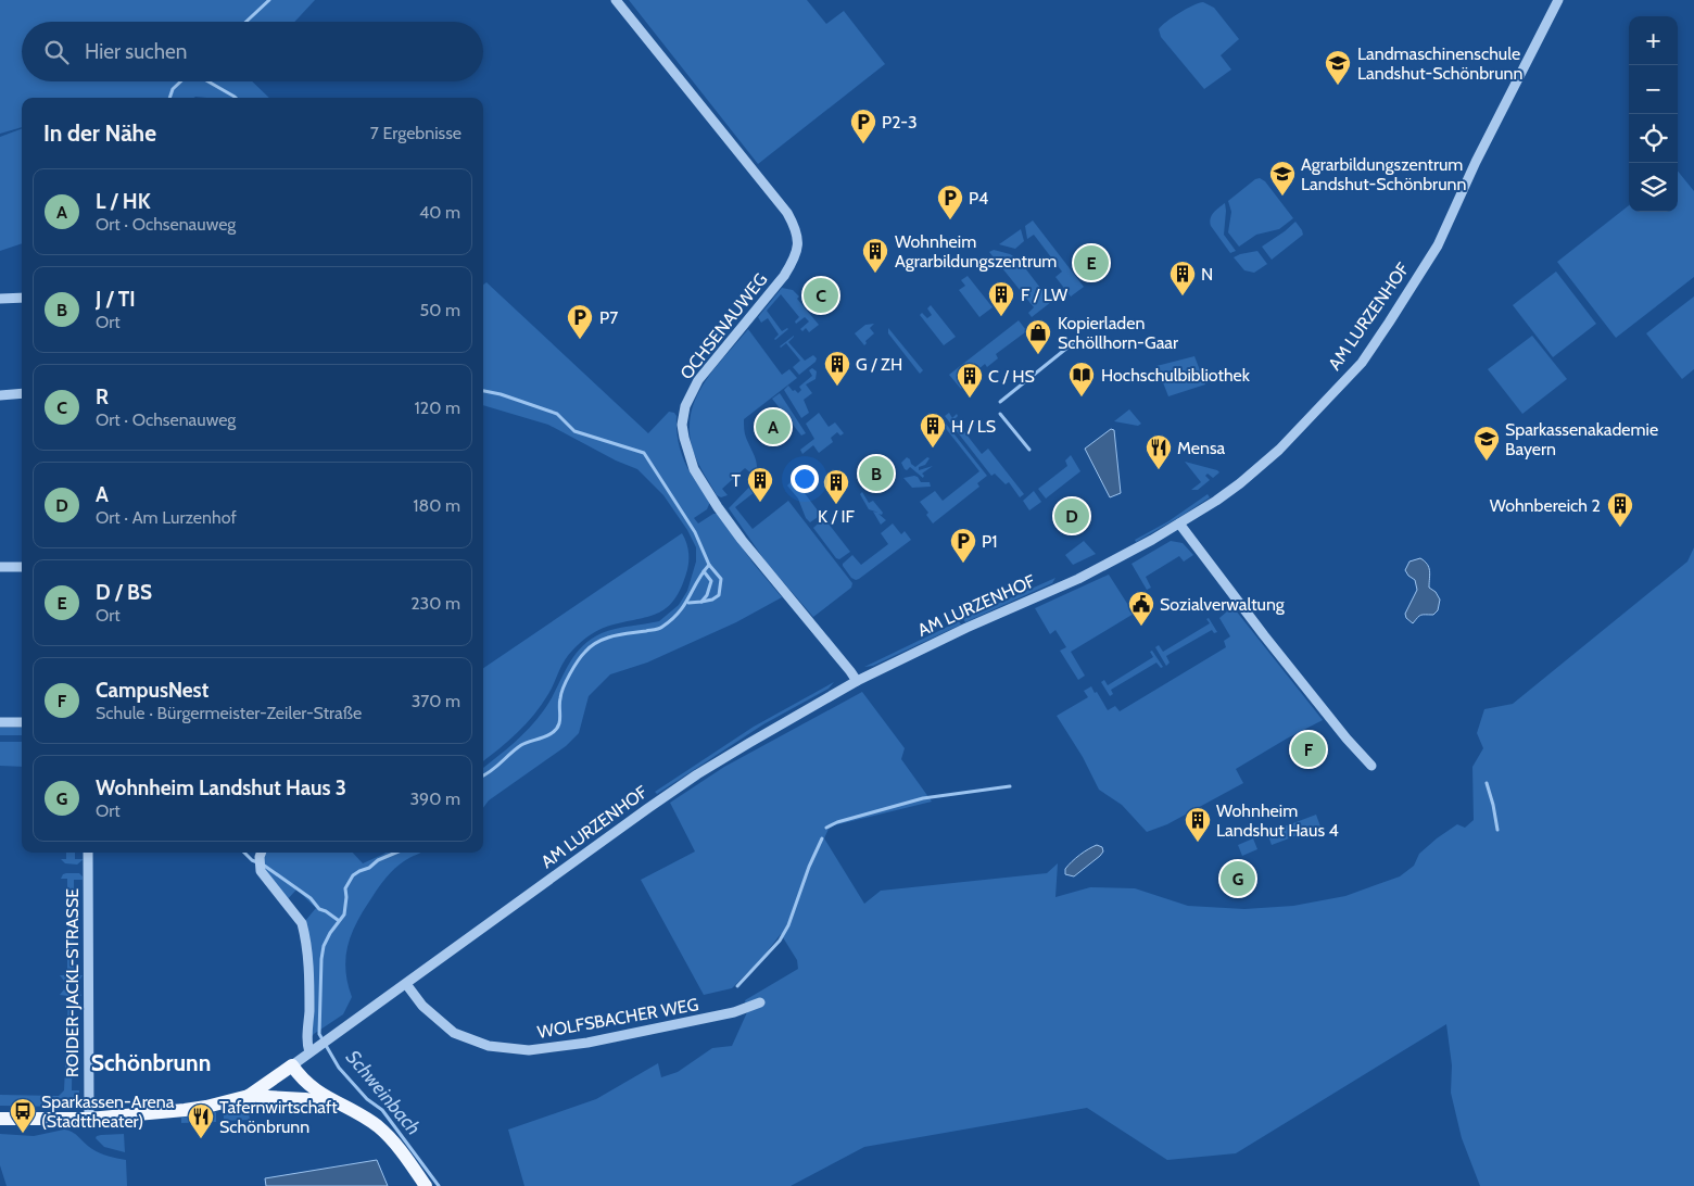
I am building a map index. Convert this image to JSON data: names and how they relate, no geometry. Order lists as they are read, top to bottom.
{
  "streets": {
    "main road": ["AM LURZENHOF"],
    "street": ["OCHSENAUWEG", "ROIDER-JACKL-STRASSE", "WOLFSBACHER WEG"]
  },
  "crossings": [
    ["AM LURZENHOF", "OCHSENAUWEG"],
    ["AM LURZENHOF", "WOLFSBACHER WEG"]
  ],
  "districts": ["Schönbrunn"],
  "water": ["Schweinbach"],
  "places": {
    "school or university": ["Landmaschinenschule Landshut-Schönbrunn", "Agrarbildungszentrum Landshut-Schönbrunn", "Sparkassenakademie Bayern"],
    "parking": [
      "P2-3",
      "P4",
      "P7",
      "P1"
    ],
    "building": [
      "Wohnheim Agrarbildungszentrum",
      "N",
      "F / LW",
      "G / ZH",
      "C / HS",
      "H / LS",
      "T",
      "K / IF",
      "Wohnbereich 2",
      "Wohnheim Landshut Haus 4"
    ],
    "shop": ["Kopierladen Schöllhorn-Gaar"],
    "library": ["Hochschulbibliothek"],
    "restaurant": ["Mensa", "Tafernwirtschaft Schönbrunn"],
    "public building": ["Sozialverwaltung"],
    "bus stop": ["Sparkassen-Arena (Stadttheater)"]
  },
  "page": {
    "map_buttons": ["+", "−"],
    "search": "Hier suchen",
    "heading": ["In der Nähe", "7 Ergebnisse"],
    "list": [
      {
        "mark": "A",
        "name": "L / HK",
        "note": "Ort · Ochsenauweg",
        "value": "40 m"
      },
      {
        "mark": "B",
        "name": "J / TI",
        "note": "Ort",
        "value": "50 m"
      },
      {
        "mark": "C",
        "name": "R",
        "note": "Ort · Ochsenauweg",
        "value": "120 m"
      },
      {
        "mark": "D",
        "name": "A",
        "note": "Ort · Am Lurzenhof",
        "value": "180 m"
      },
      {
        "mark": "E",
        "name": "D / BS",
        "note": "Ort",
        "value": "230 m"
      },
      {
        "mark": "F",
        "name": "CampusNest",
        "note": "Schule · Bürgermeister-Zeiler-Straße",
        "value": "370 m"
      },
      {
        "mark": "G",
        "name": "Wohnheim Landshut Haus 3",
        "note": "Ort",
        "value": "390 m"
      }
    ],
    "pins": [
      "E",
      "C",
      "A",
      "B",
      "D",
      "F",
      "G"
    ]
  }
}
